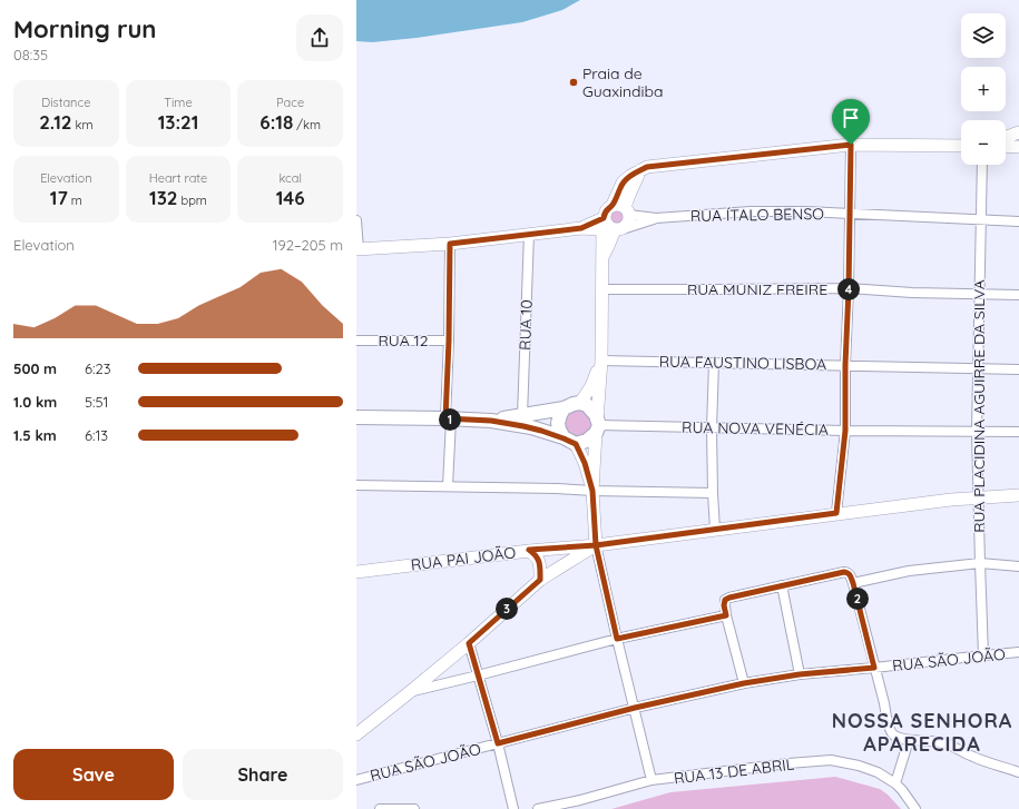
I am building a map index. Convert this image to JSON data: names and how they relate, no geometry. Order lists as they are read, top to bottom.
{
  "streets": {
    "street": [
      "RUA ÍTALO BENSO",
      "RUA MUNIZ FREIRE",
      "RUA 10",
      "RUA 12",
      "RUA FAUSTINO LISBOA",
      "RUA PLACIDINA AGUIRRE DA SILVA",
      "RUA NOVA VENÉCIA",
      "RUA PAI JOÃO",
      "RUA SÃO JOÃO",
      "RUA 13 DE ABRIL"
    ]
  },
  "crossings": [
    ["RUA ÍTALO BENSO", "RUA PLACIDINA AGUIRRE DA SILVA"],
    ["RUA MUNIZ FREIRE", "RUA PLACIDINA AGUIRRE DA SILVA"],
    ["RUA FAUSTINO LISBOA", "RUA PLACIDINA AGUIRRE DA SILVA"],
    ["RUA PLACIDINA AGUIRRE DA SILVA", "RUA NOVA VENÉCIA"],
    ["RUA PLACIDINA AGUIRRE DA SILVA", "RUA PAI JOÃO"],
    ["RUA PLACIDINA AGUIRRE DA SILVA", "RUA SÃO JOÃO"]
  ],
  "districts": ["NOSSA SENHORA APARECIDA"],
  "places": ["Praia de Guaxindiba"],
  "page": {
    "heading": ["Morning run", "08:35"],
    "map_buttons": ["+", "−"],
    "stats": [
      ["Distance", "2.12 km"],
      ["Time", "13:21"],
      ["Pace", "6:18 /km"],
      ["Elevation", "17 m"],
      ["Heart rate", "132 bpm"],
      ["kcal", "146"]
    ],
    "chart": ["Elevation", "192–205 m"],
    "pins": [
      "4",
      "1",
      "2",
      "3"
    ],
    "list": [
      {
        "name": "500 m",
        "note": "6:23"
      },
      {
        "name": "1.0 km",
        "note": "5:51"
      },
      {
        "name": "1.5 km",
        "note": "6:13"
      }
    ],
    "buttons": ["Save", "Share"]
  }
}
